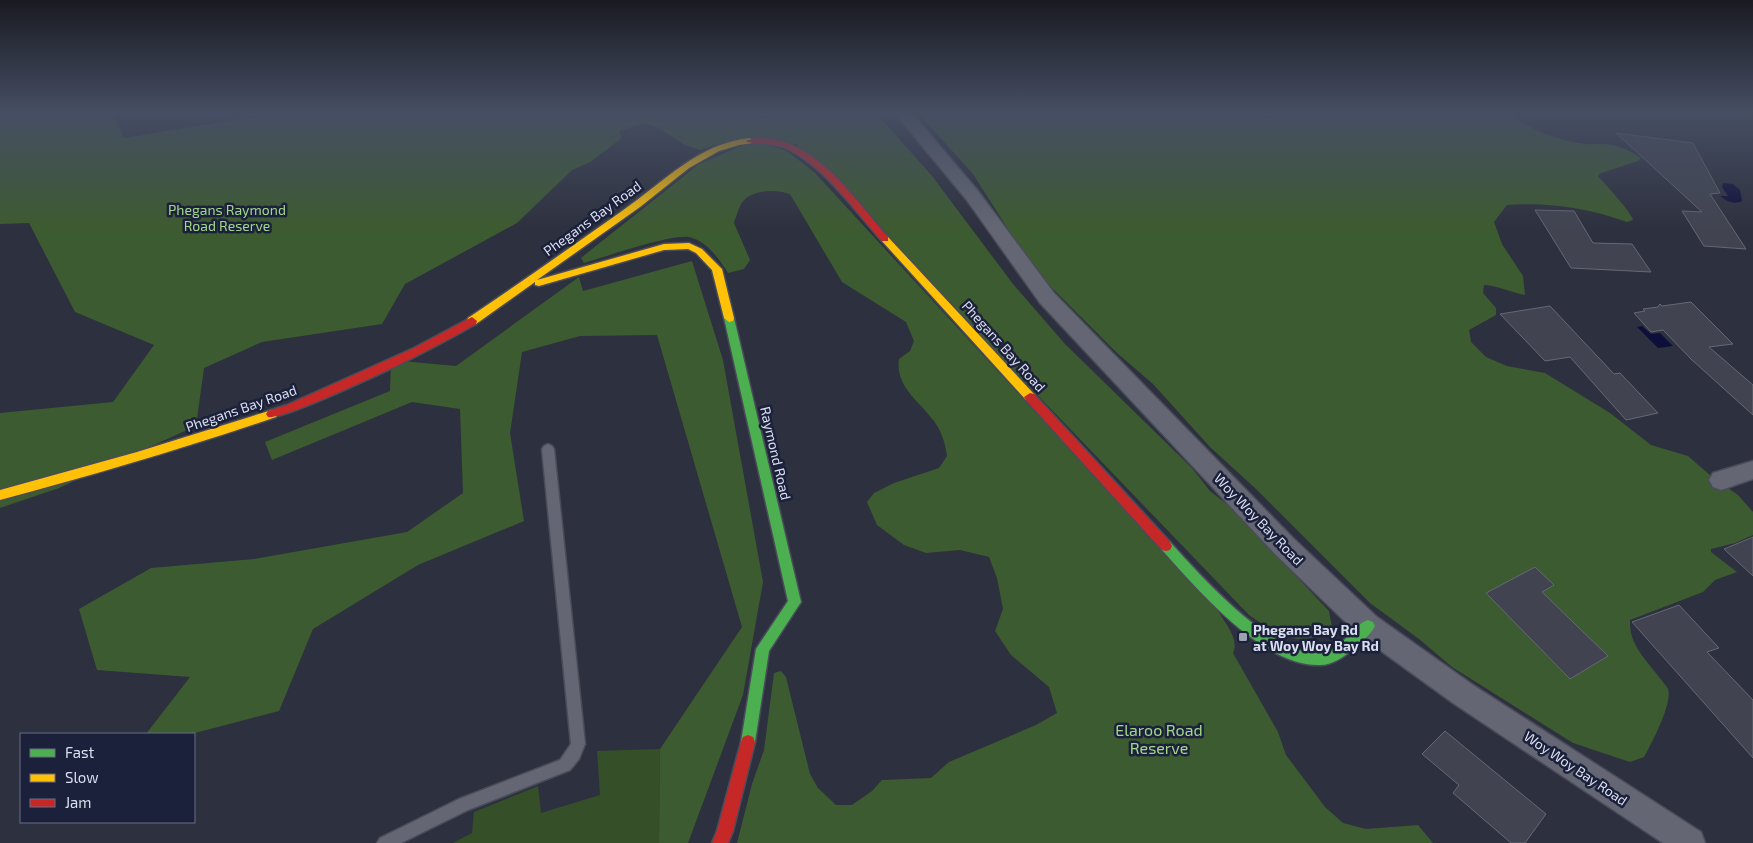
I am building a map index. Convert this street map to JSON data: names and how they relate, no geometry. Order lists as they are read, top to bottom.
{
  "streets": {
    "street": ["Phegans Bay Road", "Raymond Road", "Woy Woy Bay Road"]
  },
  "crossings": [
    ["Phegans Bay Road", "Raymond Road"],
    ["Phegans Bay Road", "Woy Woy Bay Road"]
  ],
  "parks": ["Phegans Raymond Road Reserve", "Elaroo Road Reserve"],
  "places": {
    "transit": ["Phegans Bay Rd at Woy Woy Bay Rd"]
  },
  "legend": ["Fast", "Slow", "Jam"]
}
